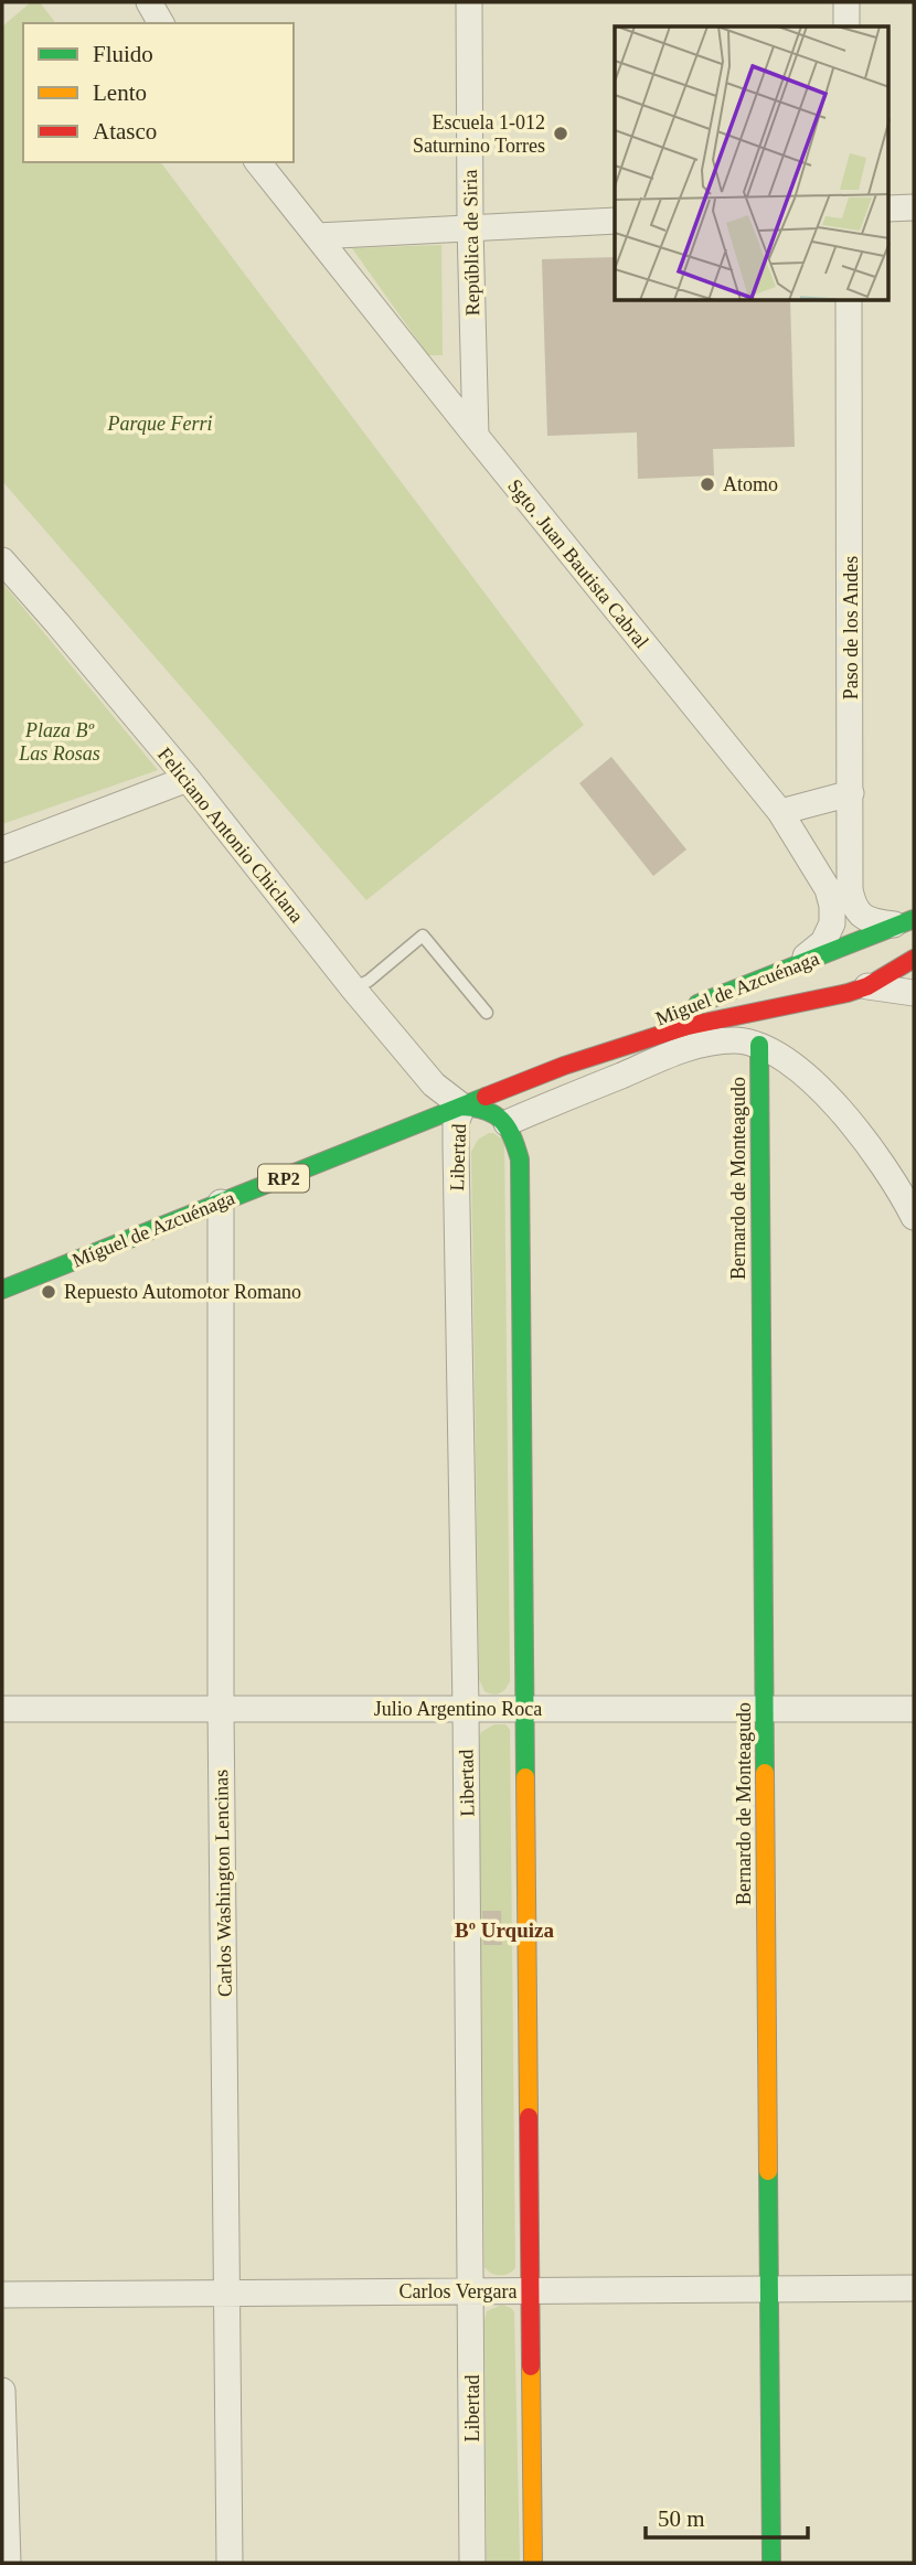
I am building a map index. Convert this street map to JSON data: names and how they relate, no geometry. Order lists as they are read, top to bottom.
{
  "streets": {
    "street": [
      "República de Siria",
      "Sgto. Juan Bautista Cabral",
      "Paso de los Andes",
      "Feliciano Antonio Chiclana",
      "Miguel de Azcuénaga",
      "Libertad",
      "RP2",
      "Bernardo de Monteagudo",
      "Julio Argentino Roca",
      "Carlos Washington Lencinas",
      "Carlos Vergara"
    ]
  },
  "crossings": [
    ["República de Siria", "Sgto. Juan Bautista Cabral"],
    ["Sgto. Juan Bautista Cabral", "Miguel de Azcuénaga"],
    ["Paso de los Andes", "Miguel de Azcuénaga"],
    ["Feliciano Antonio Chiclana", "Miguel de Azcuénaga"],
    ["Feliciano Antonio Chiclana", "Libertad"],
    ["Miguel de Azcuénaga", "Libertad"],
    ["Miguel de Azcuénaga", "Bernardo de Monteagudo"],
    ["Miguel de Azcuénaga", "Carlos Washington Lencinas"],
    ["Libertad", "Julio Argentino Roca"],
    ["Libertad", "Carlos Vergara"],
    ["Bernardo de Monteagudo", "Julio Argentino Roca"],
    ["Bernardo de Monteagudo", "Carlos Vergara"],
    ["Julio Argentino Roca", "Carlos Washington Lencinas"],
    ["Carlos Washington Lencinas", "Carlos Vergara"]
  ],
  "districts": ["Bº Urquiza"],
  "parks": ["Parque Ferri", "Plaza Bº Las Rosas"],
  "places": ["Escuela 1-012 Saturnino Torres", "Atomo", "Repuesto Automotor Romano"],
  "legend": ["Fluido", "Lento", "Atasco"],
  "scale_bar": "50 m"
}
